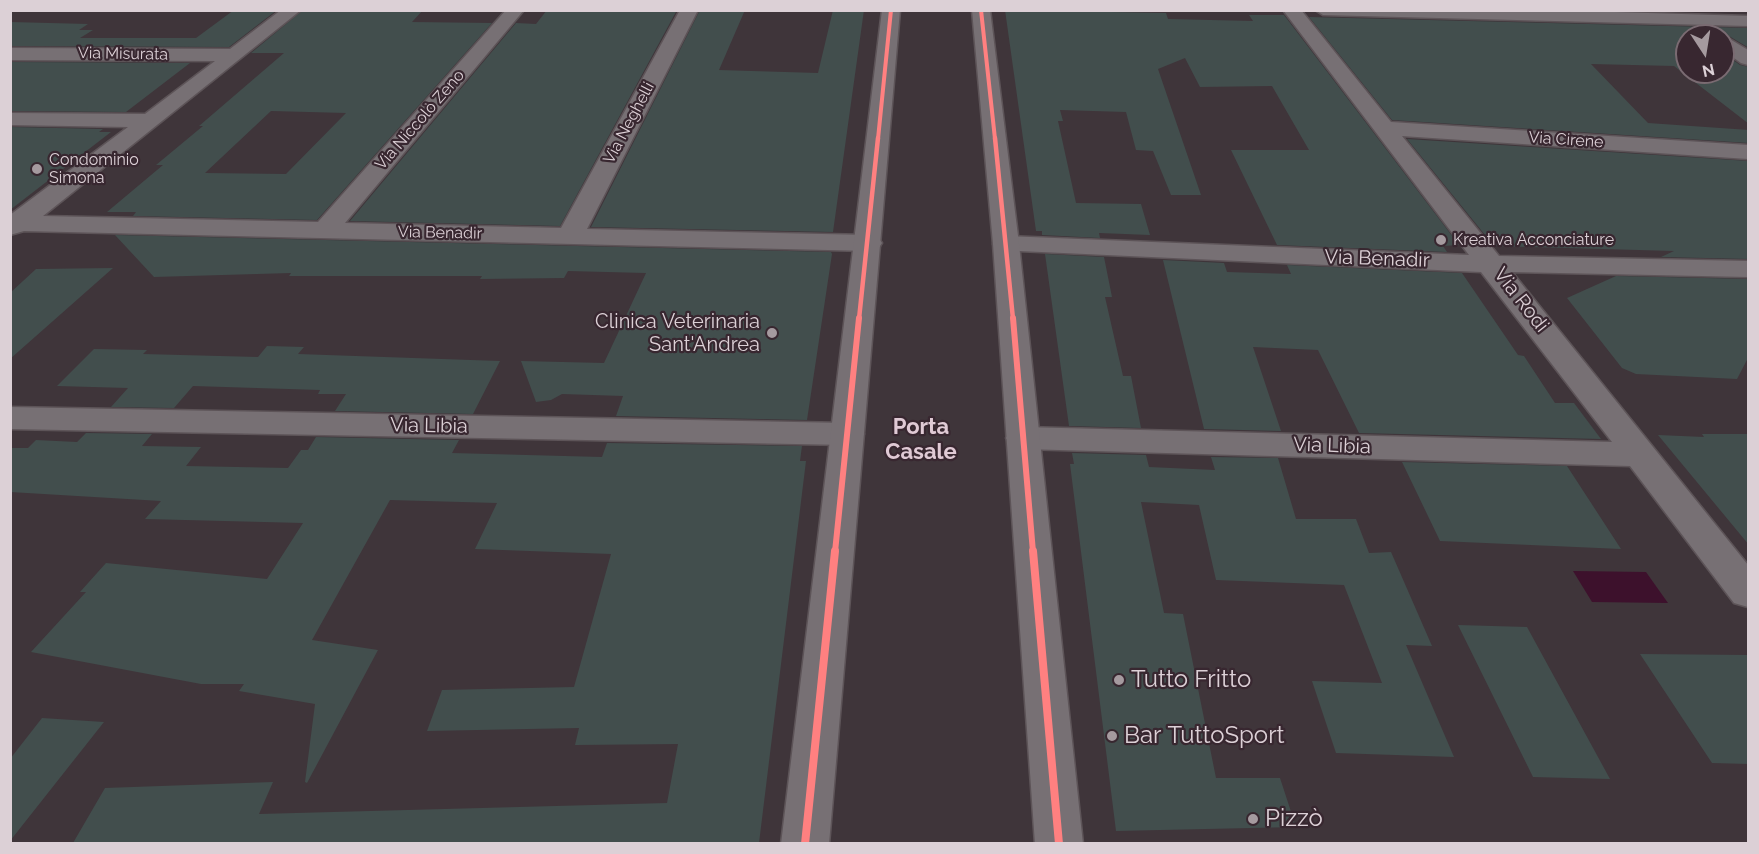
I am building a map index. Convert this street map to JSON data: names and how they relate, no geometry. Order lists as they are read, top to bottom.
{
  "streets": {
    "street": [
      "Via Misurata",
      "Via Niccolò Zeno",
      "Via Neghelli",
      "Via Cirene",
      "Via Benadir",
      "Via Rodi",
      "Via Libia"
    ]
  },
  "crossings": [
    ["Via Niccolò Zeno", "Via Benadir"],
    ["Via Neghelli", "Via Benadir"],
    ["Via Cirene", "Via Rodi"],
    ["Via Benadir", "Via Rodi"],
    ["Via Rodi", "Via Libia"]
  ],
  "districts": ["Porta Casale"],
  "places": [
    "Condominio Simona",
    "Kreativa Acconciature",
    "Clinica Veterinaria Sant'Andrea",
    "Tutto Fritto",
    "Bar TuttoSport",
    "Pizzò"
  ],
  "north": "bottom"
}
